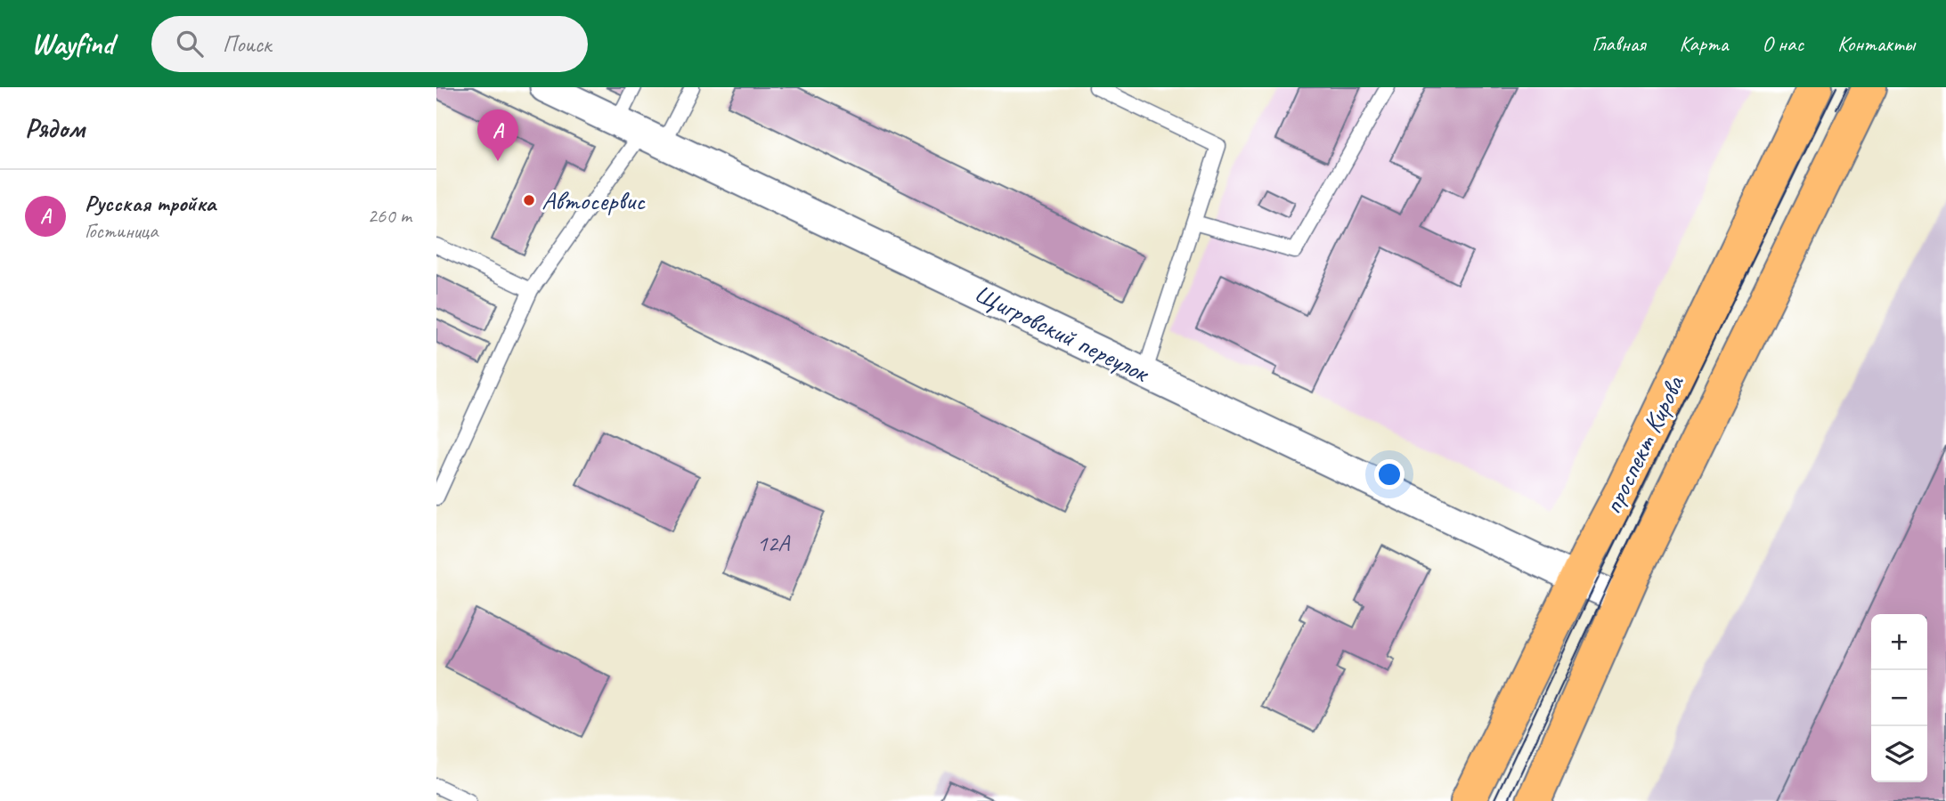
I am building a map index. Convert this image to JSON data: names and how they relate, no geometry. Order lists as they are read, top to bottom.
{
  "streets": {
    "main road": ["проспект Кирова"],
    "street": ["Щигровский переулок"]
  },
  "crossings": [
    ["Щигровский переулок", "проспект Кирова"]
  ],
  "places": ["Автосервис"],
  "house_numbers": ["12А"],
  "page": {
    "header": "Wayfind",
    "search": "Поиск",
    "nav": [
      "Главная",
      "Карта",
      "О нас",
      "Контакты"
    ],
    "heading": "Рядом",
    "pins": "A",
    "list": [
      {
        "mark": "A",
        "name": "Русская тройка",
        "note": "Гостиница",
        "value": "260 m"
      }
    ],
    "map_buttons": ["+", "−"]
  }
}
